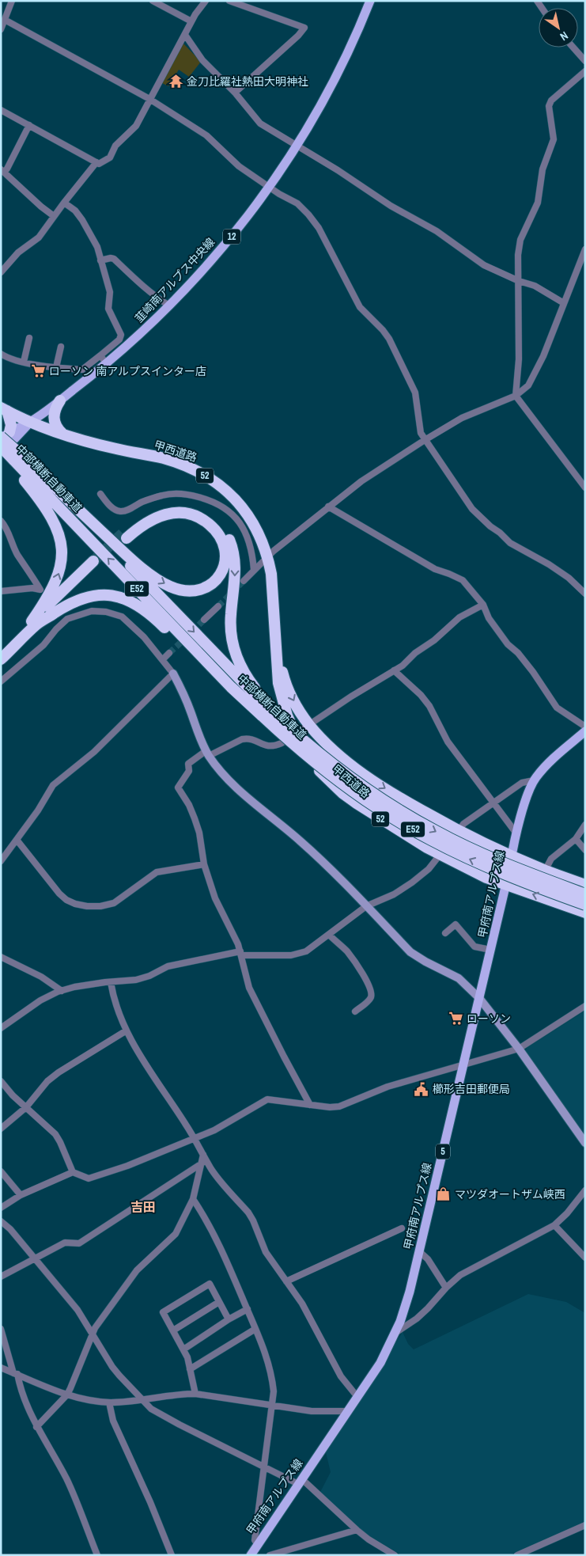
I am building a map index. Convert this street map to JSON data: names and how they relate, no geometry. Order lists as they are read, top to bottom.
{
  "streets": {
    "highway": [
      "甲西道路",
      "52",
      "中部横断自動車道",
      "E52"
    ],
    "main road": [
      "12",
      "韮崎南アルプス中央線",
      "甲府南アルプス線",
      "5"
    ]
  },
  "crossings": [
    ["12", "韮崎南アルプス中央線"],
    ["12", "甲西道路"],
    ["12", "中部横断自動車道"],
    ["韮崎南アルプス中央線", "甲西道路"],
    ["甲西道路", "甲府南アルプス線"]
  ],
  "districts": ["吉田"],
  "places": {
    "temple": ["金刀比羅社熱田大明神社"],
    "supermarket": ["ローソン 南アルプスインター店", "ローソン"],
    "public building": ["櫛形吉田郵便局"],
    "shop": ["マツダオートザム峡西"]
  },
  "north": "bottom right"
}
